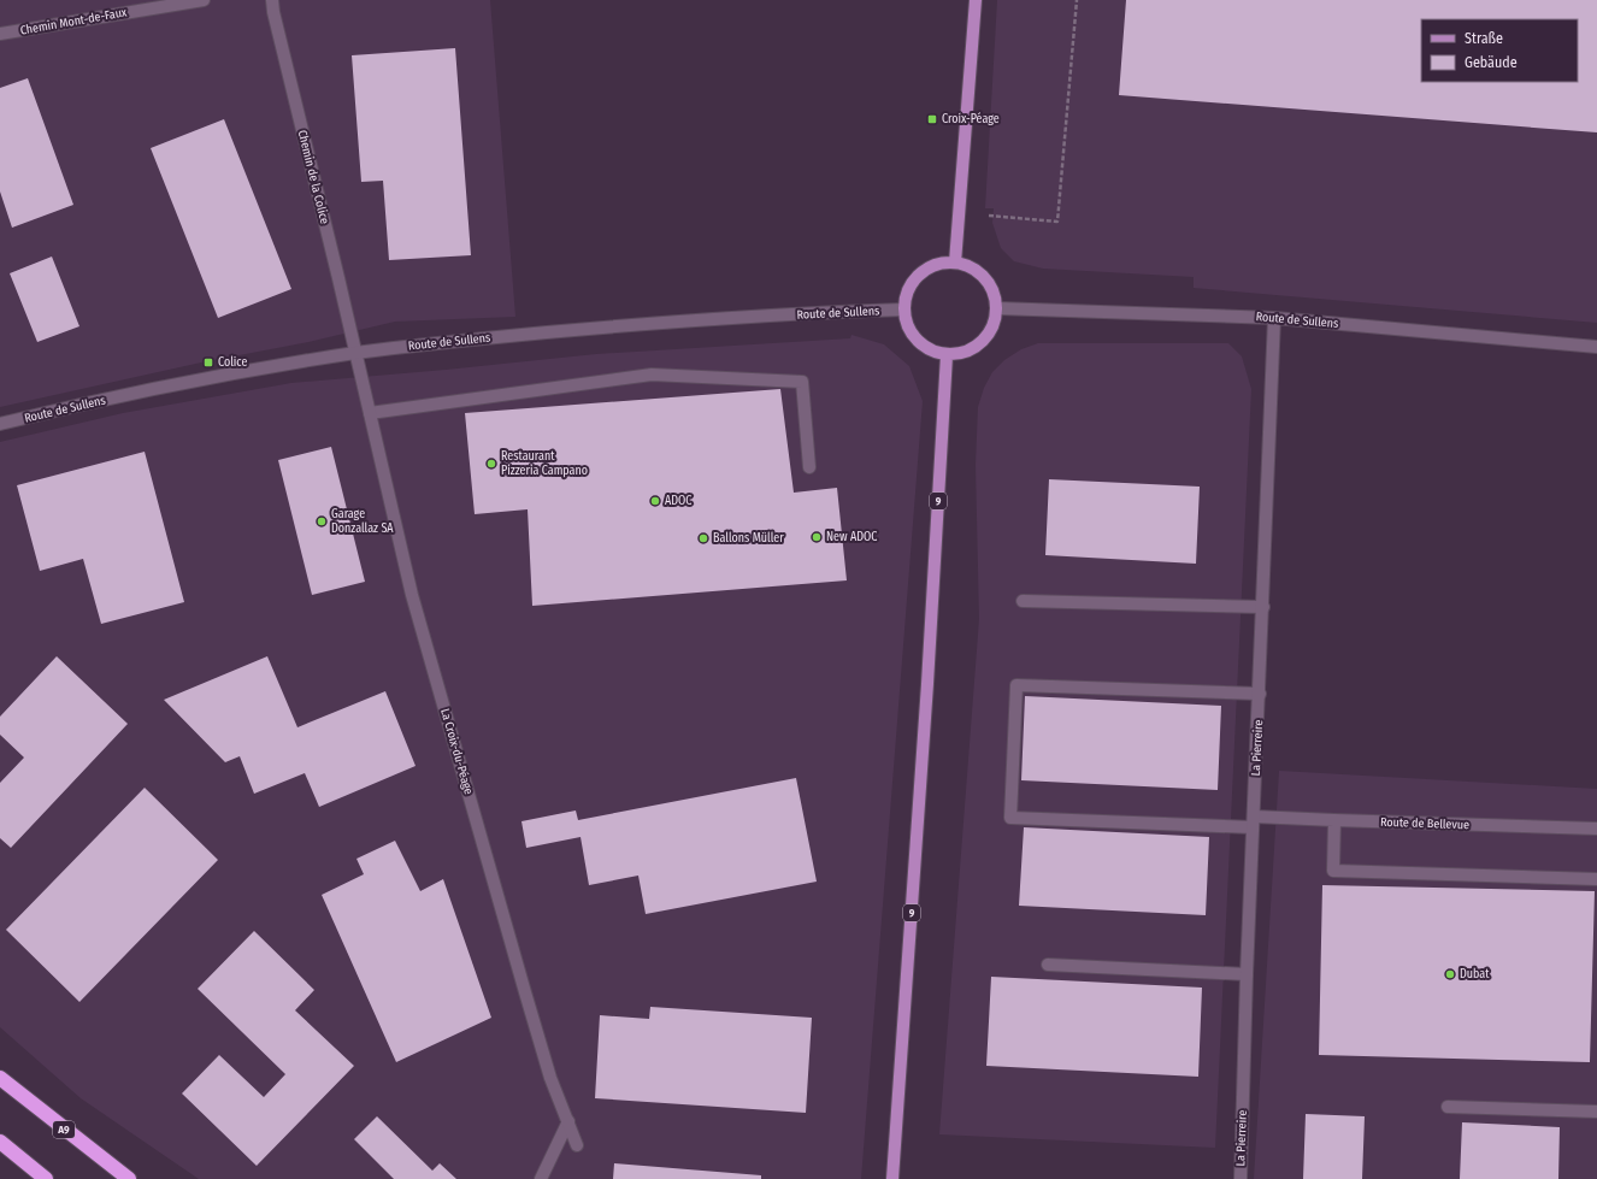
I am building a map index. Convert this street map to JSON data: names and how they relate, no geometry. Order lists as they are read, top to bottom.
{
  "streets": {
    "highway": ["A9"],
    "main road": ["9"],
    "street": [
      "Chemin Mont-de-Faux",
      "Chemin de la Colice",
      "Route de Sullens",
      "La Pierreire",
      "La Croix-du-Péage",
      "Route de Bellevue"
    ]
  },
  "crossings": [
    ["Chemin de la Colice", "Route de Sullens"],
    ["Chemin de la Colice", "La Croix-du-Péage"],
    ["Route de Sullens", "9"],
    ["Route de Sullens", "La Pierreire"],
    ["Route de Sullens", "La Croix-du-Péage"],
    ["La Pierreire", "Route de Bellevue"]
  ],
  "places": {
    "transit": ["Croix-Péage", "Colice"],
    "other": [
      "Restaurant Pizzeria Campano",
      "ADOC",
      "Garage Donzallaz SA",
      "New ADOC",
      "Ballons Müller",
      "Dubat"
    ]
  },
  "legend": ["Straße", "Gebäude"]
}
